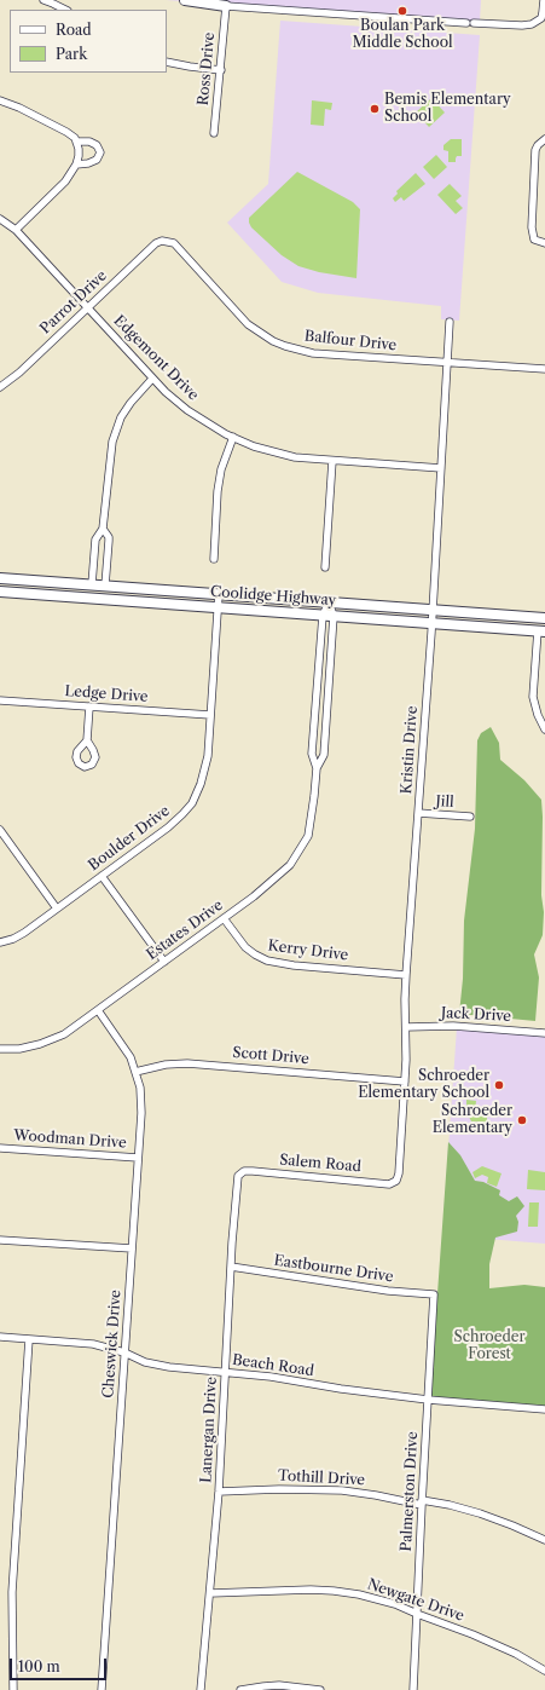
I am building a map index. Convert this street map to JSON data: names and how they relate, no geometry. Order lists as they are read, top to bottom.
{
  "streets": {
    "main road": ["Coolidge Highway"],
    "street": [
      "Ross Drive",
      "Parrot Drive",
      "Balfour Drive",
      "Edgemont Drive",
      "Ledge Drive",
      "Kristin Drive",
      "Jill",
      "Boulder Drive",
      "Estates Drive",
      "Kerry Drive",
      "Jack Drive",
      "Scott Drive",
      "Woodman Drive",
      "Salem Road",
      "Eastbourne Drive",
      "Cheswick Drive",
      "Beach Road",
      "Lanergan Drive",
      "Tothill Drive",
      "Palmerston Drive",
      "Newgate Drive"
    ]
  },
  "crossings": [
    ["Parrot Drive", "Balfour Drive"],
    ["Parrot Drive", "Edgemont Drive"],
    ["Balfour Drive", "Kristin Drive"],
    ["Edgemont Drive", "Kristin Drive"],
    ["Coolidge Highway", "Kristin Drive"],
    ["Coolidge Highway", "Boulder Drive"],
    ["Coolidge Highway", "Estates Drive"],
    ["Ledge Drive", "Boulder Drive"],
    ["Kristin Drive", "Jill"],
    ["Kristin Drive", "Kerry Drive"],
    ["Kristin Drive", "Jack Drive"],
    ["Kristin Drive", "Scott Drive"],
    ["Kristin Drive", "Salem Road"],
    ["Estates Drive", "Kerry Drive"],
    ["Estates Drive", "Cheswick Drive"],
    ["Scott Drive", "Cheswick Drive"],
    ["Woodman Drive", "Cheswick Drive"],
    ["Salem Road", "Lanergan Drive"],
    ["Eastbourne Drive", "Lanergan Drive"],
    ["Eastbourne Drive", "Palmerston Drive"],
    ["Cheswick Drive", "Beach Road"],
    ["Beach Road", "Lanergan Drive"],
    ["Beach Road", "Palmerston Drive"],
    ["Lanergan Drive", "Tothill Drive"],
    ["Lanergan Drive", "Newgate Drive"],
    ["Tothill Drive", "Palmerston Drive"],
    ["Palmerston Drive", "Newgate Drive"]
  ],
  "parks": ["Schroeder Forest"],
  "places": [
    "Boulan Park Middle School",
    "Bemis Elementary School",
    "Schroeder Elementary School",
    "Schroeder Elementary"
  ],
  "legend": ["Road", "Park"],
  "scale_bar": "100 m"
}
